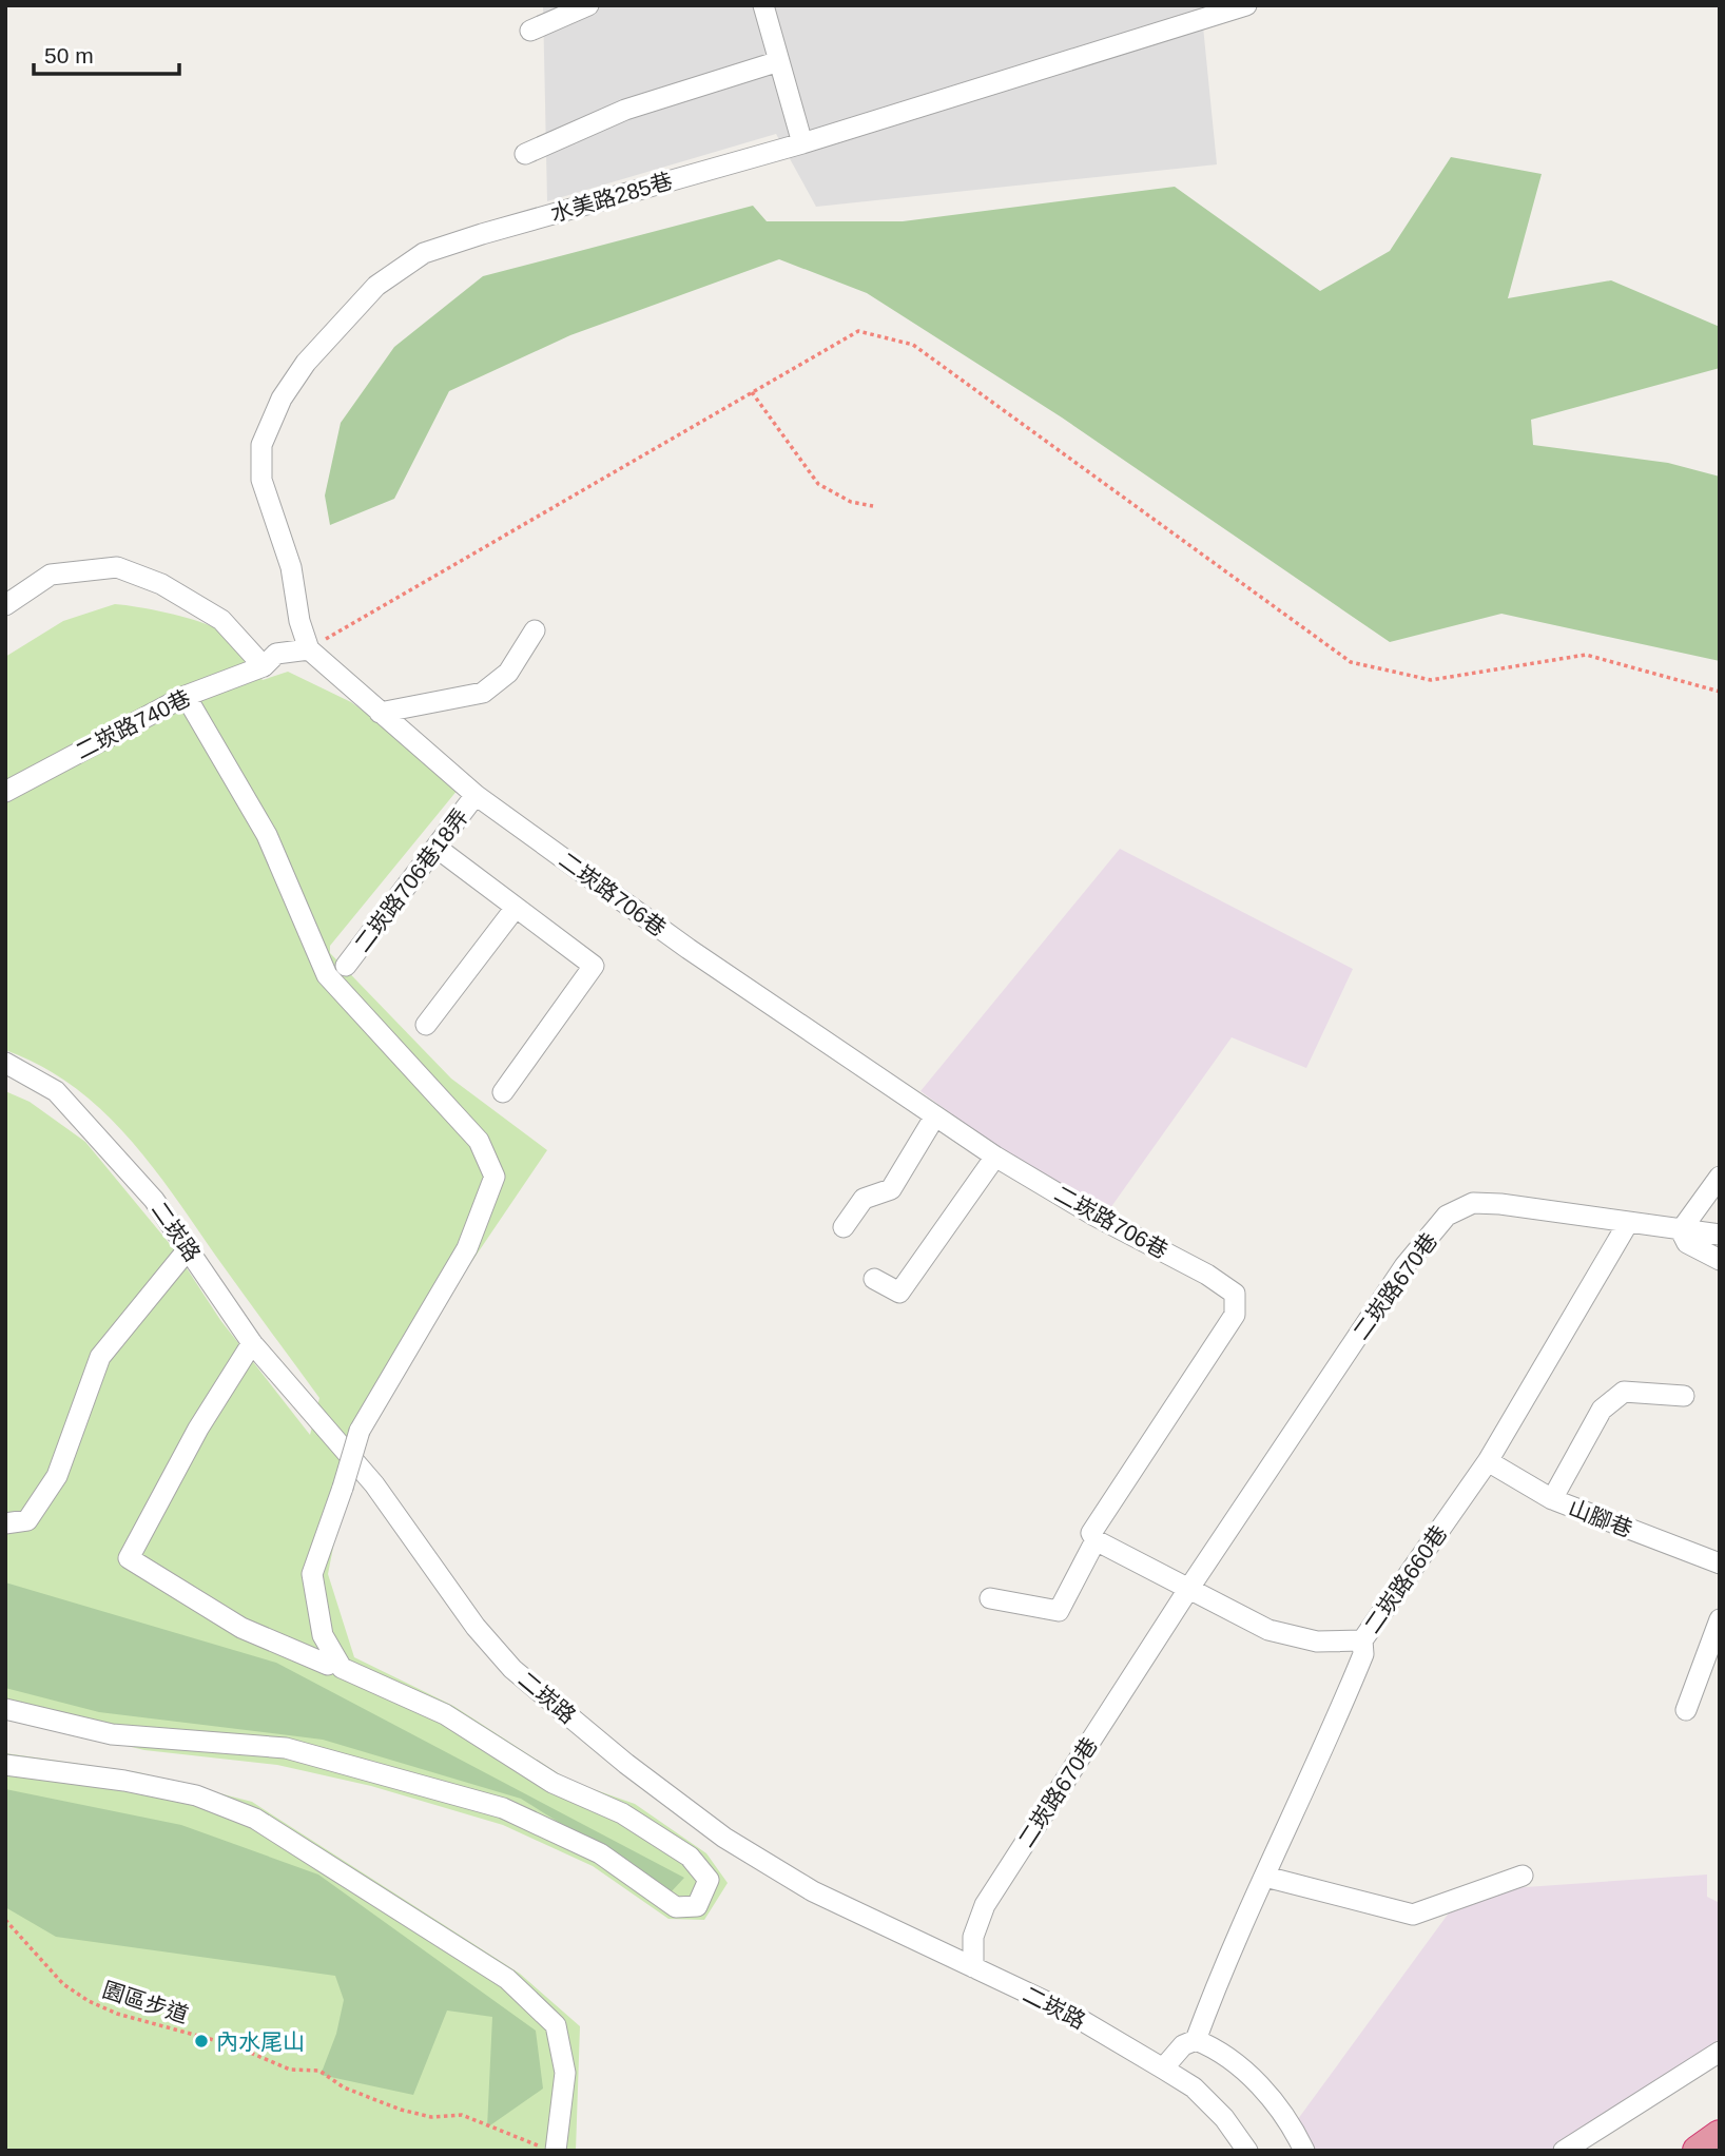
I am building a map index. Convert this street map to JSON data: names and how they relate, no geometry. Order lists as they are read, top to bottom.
{
  "streets": {
    "street": [
      "水美路285巷",
      "二崁路740巷",
      "二崁路706巷18弄",
      "二崁路706巷",
      "二崁路",
      "二崁路670巷",
      "山腳巷",
      "二崁路660巷"
    ],
    "path": ["園區步道"]
  },
  "crossings": [
    ["水美路285巷", "二崁路706巷"],
    ["二崁路706巷18弄", "二崁路706巷"],
    ["二崁路", "二崁路670巷"],
    ["二崁路670巷", "二崁路660巷"],
    ["山腳巷", "二崁路660巷"]
  ],
  "places": ["內水尾山"],
  "scale_bar": "50 m"
}
